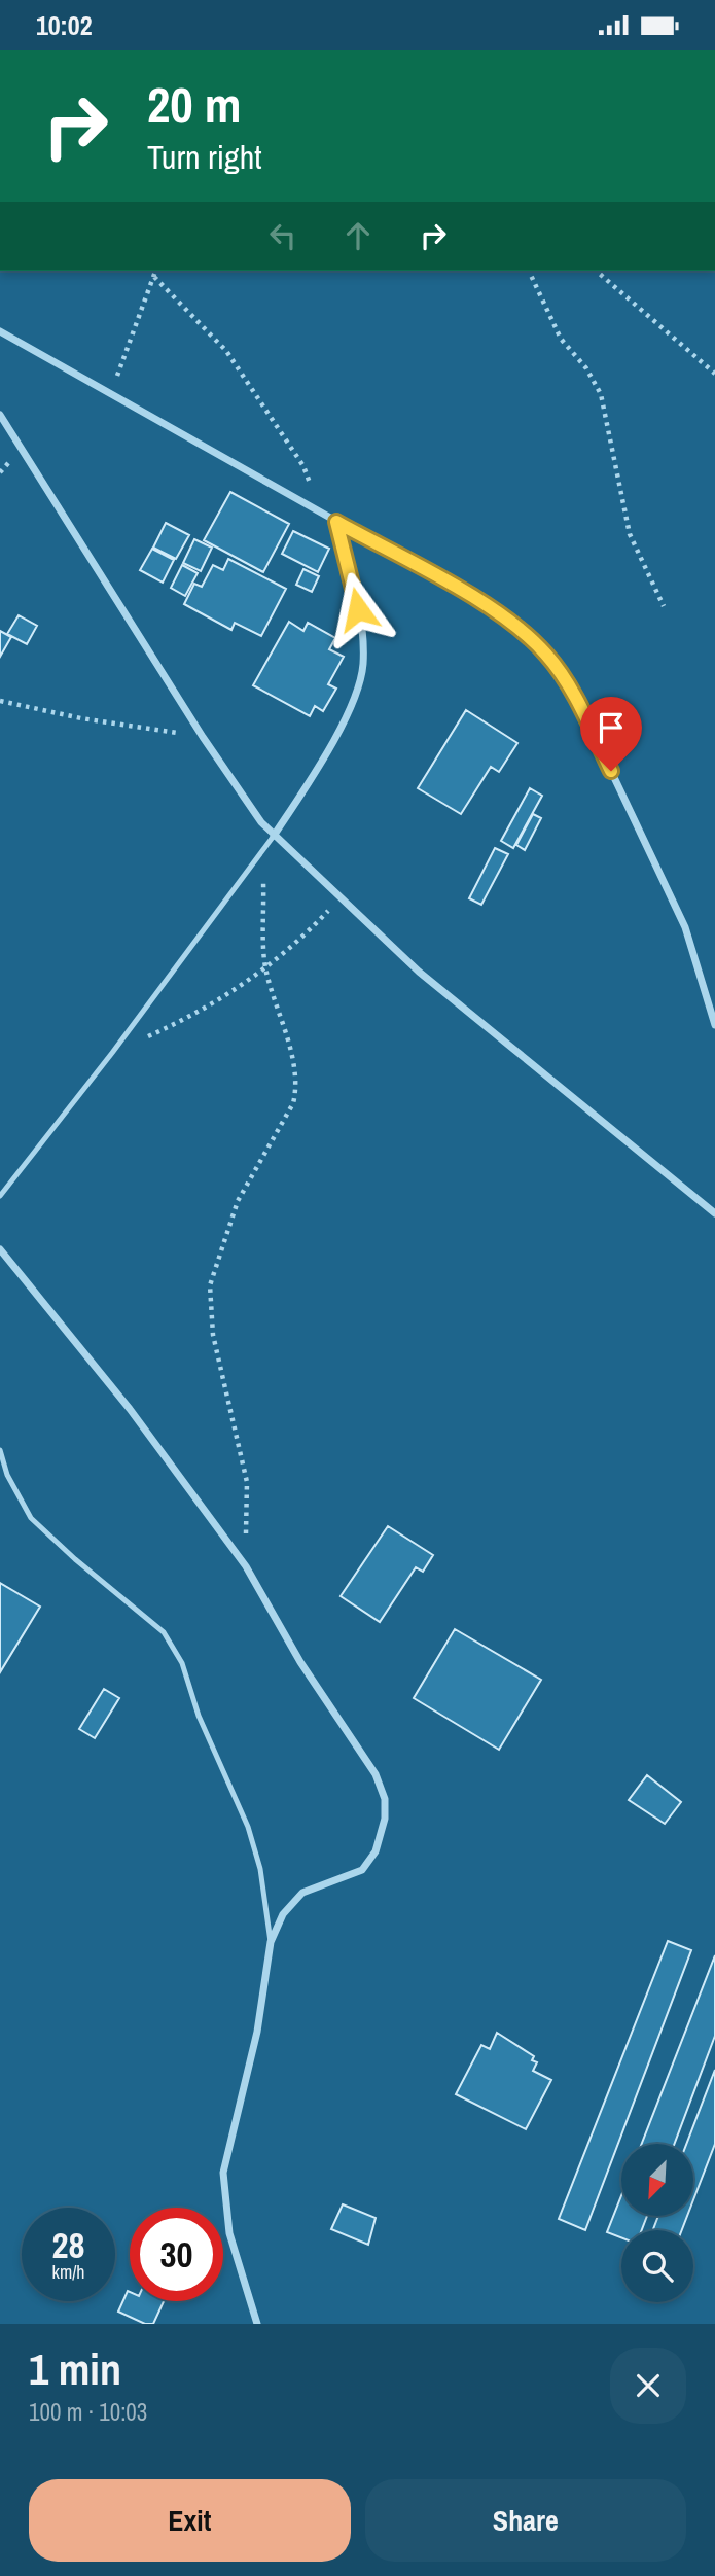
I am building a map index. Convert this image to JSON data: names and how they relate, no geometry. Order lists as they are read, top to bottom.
{
  "north": "bottom left",
  "page": {
    "status": "10:02",
    "turn": ["20 m", "Turn right"],
    "speed": "28 km/h",
    "limit": "30",
    "heading": ["1 min", "100 m · 10:03"],
    "buttons": ["Exit", "Share"]
  }
}
